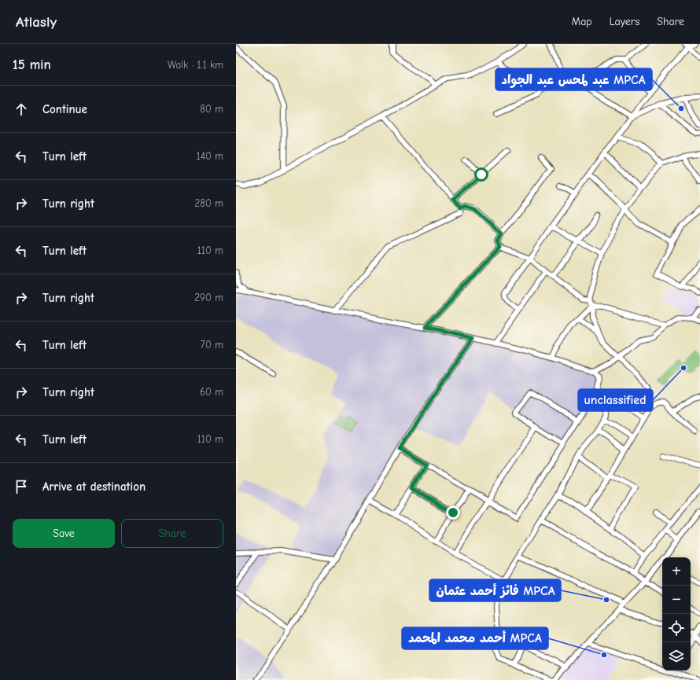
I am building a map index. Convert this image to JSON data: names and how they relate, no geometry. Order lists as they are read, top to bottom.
{
  "places": [
    "عبد لمحس عبد الجواد MPCA",
    "unclassified",
    "فائز أحمد عثمان MPCA",
    "أحمد محمد المحمد MPCA"
  ],
  "page": {
    "header": "Atlasly",
    "nav": ["Map", "Layers", "Share"],
    "heading": ["15 min", "Walk · 1.1 km"],
    "list": [
      ["Continue", "80 m"],
      ["Turn left", "140 m"],
      ["Turn right", "280 m"],
      ["Turn left", "110 m"],
      ["Turn right", "290 m"],
      ["Turn left", "70 m"],
      ["Turn right", "60 m"],
      ["Turn left", "110 m"],
      "Arrive at destination"
    ],
    "buttons": ["Save", "Share"],
    "map_buttons": ["+", "−"]
  }
}
